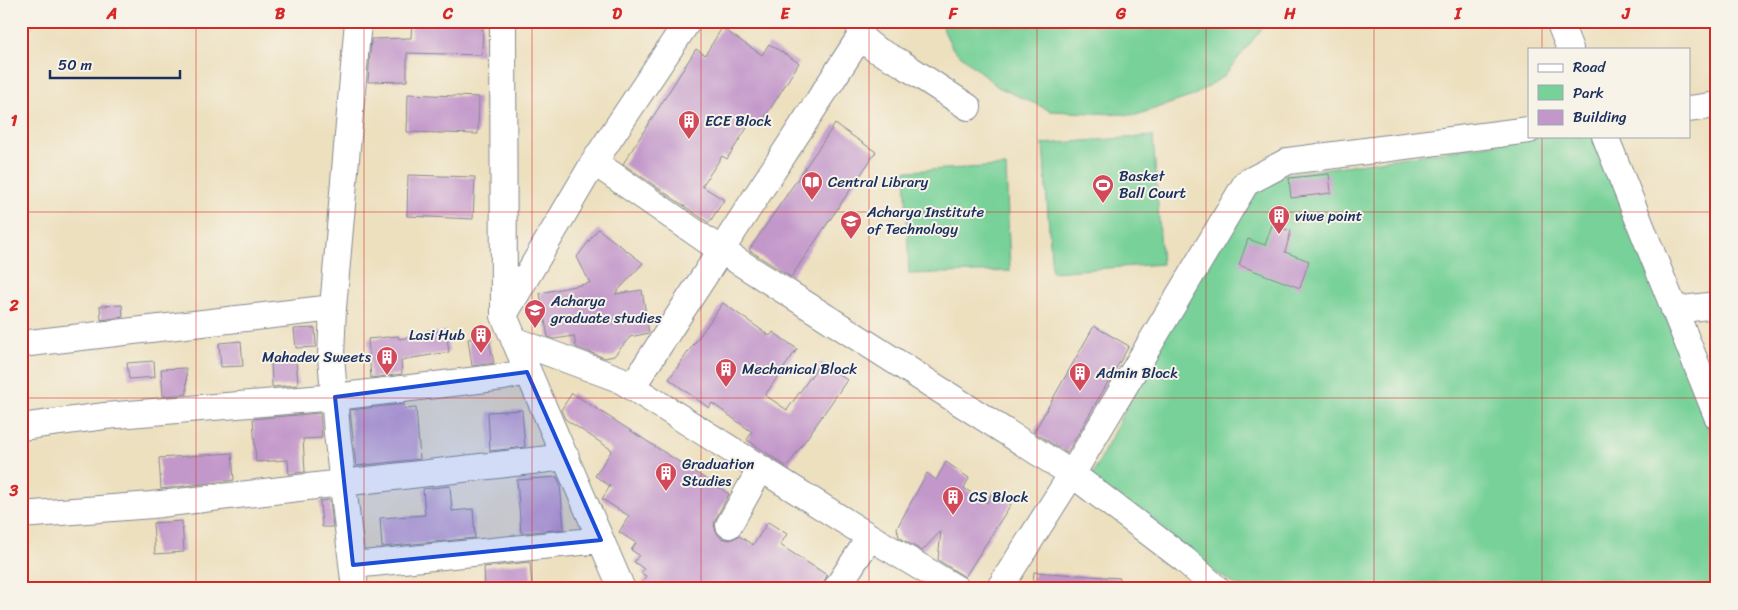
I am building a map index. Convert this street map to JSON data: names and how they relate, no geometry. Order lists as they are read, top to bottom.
{
  "places": {
    "building": [
      "ECE Block",
      "viwe point",
      "Lasi Hub",
      "Mahadev Sweets",
      "Mechanical Block",
      "Admin Block",
      "Graduation Studies",
      "CS Block"
    ],
    "library": ["Central Library"],
    "sports": ["Basket Ball Court"],
    "school or university": ["Acharya Institute of Technology", "Acharya graduate studies"]
  },
  "legend": ["Road", "Park", "Building"],
  "scale_bar": "50 m",
  "grid": {
    "columns": [
      "A",
      "B",
      "C",
      "D",
      "E",
      "F",
      "G",
      "H",
      "I",
      "J"
    ],
    "rows": ["1", "2", "3"]
  }
}
